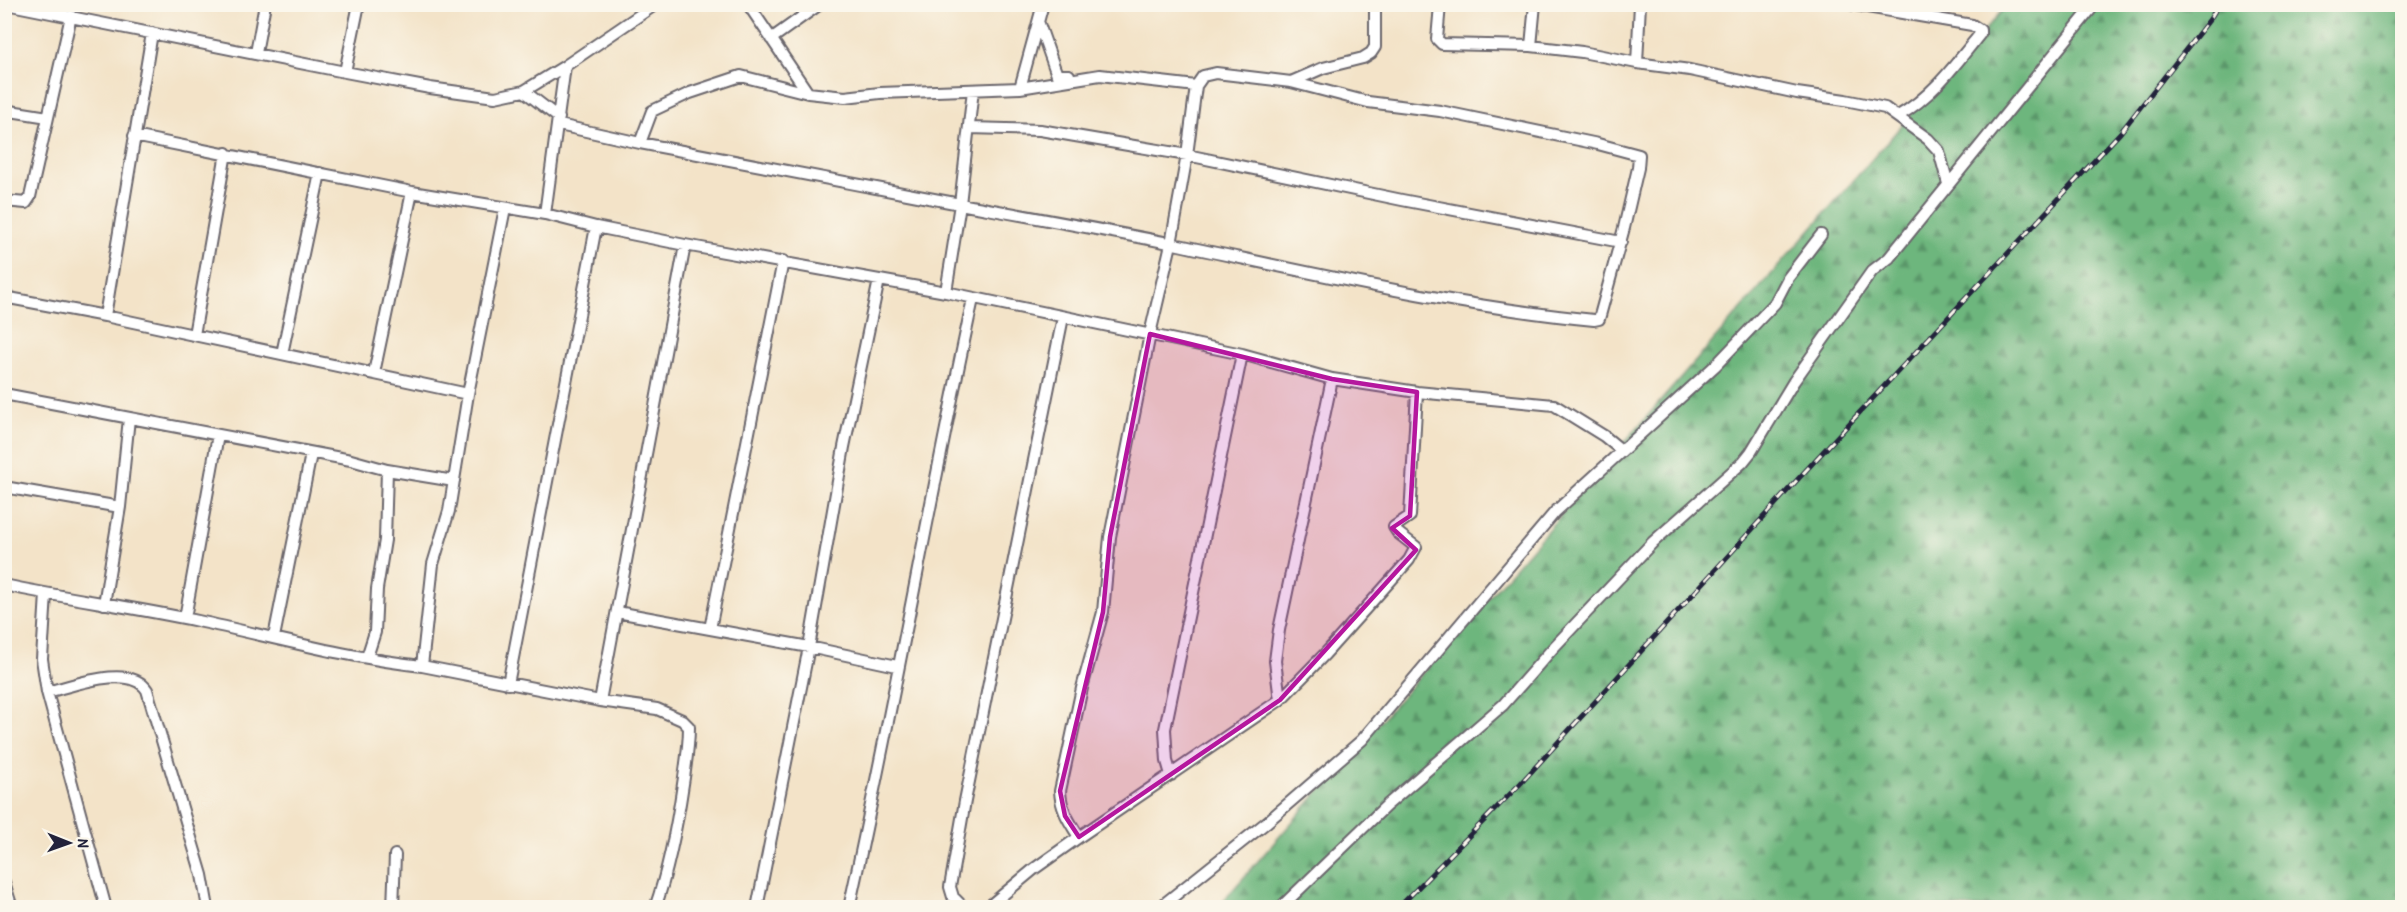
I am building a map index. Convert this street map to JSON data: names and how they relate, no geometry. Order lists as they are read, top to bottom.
{
  "north": "right"
}
